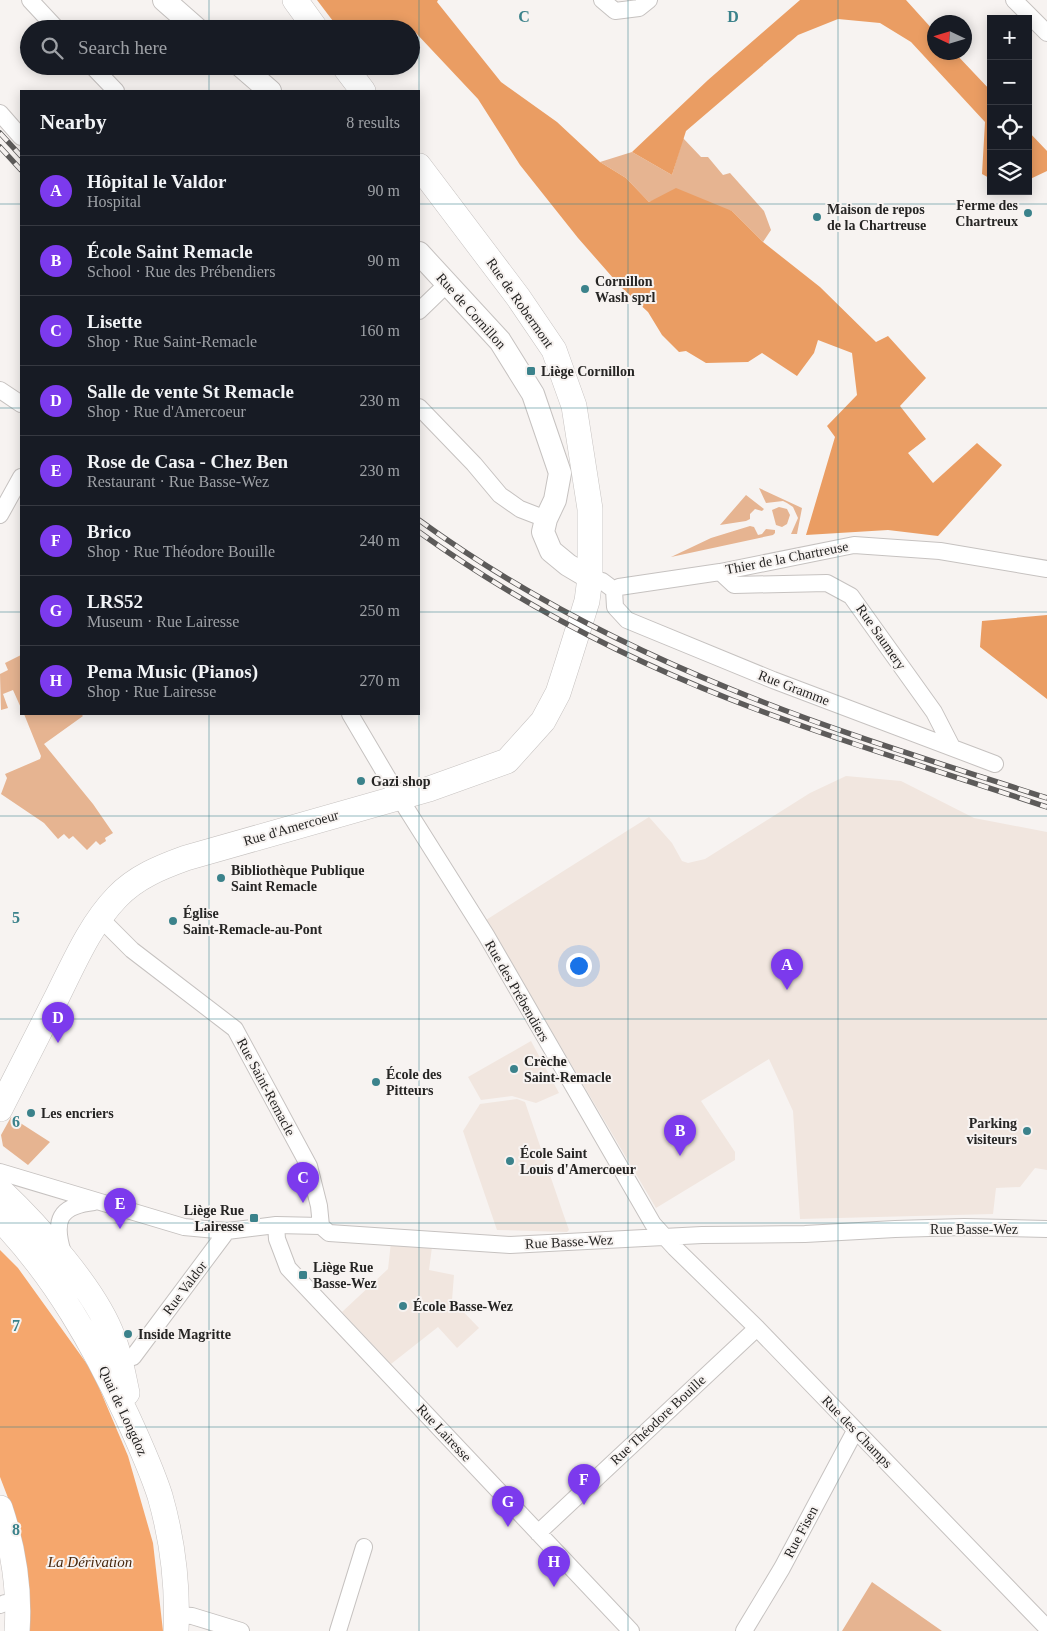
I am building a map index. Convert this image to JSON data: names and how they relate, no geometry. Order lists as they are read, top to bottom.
{
  "streets": {
    "main road": [
      "Rue de Robermont",
      "Rue de Cornillon",
      "Rue d'Amercoeur",
      "Quai de Longdoz"
    ],
    "street": [
      "Thier de la Chartreuse",
      "Rue Saumery",
      "Rue Gramme",
      "Rue des Prébendiers",
      "Rue Saint-Remacle",
      "Rue Basse-Wez",
      "Rue Valdor",
      "Rue Théodore Bouille",
      "Rue des Champs",
      "Rue Lairesse",
      "Rue Fisen"
    ]
  },
  "crossings": [
    ["Rue de Robermont", "Rue de Cornillon"],
    ["Rue de Robermont", "Rue d'Amercoeur"],
    ["Rue de Cornillon", "Rue d'Amercoeur"],
    ["Thier de la Chartreuse", "Rue Saumery"],
    ["Thier de la Chartreuse", "Rue Gramme"],
    ["Rue Saumery", "Rue Gramme"],
    ["Rue d'Amercoeur", "Rue des Prébendiers"],
    ["Rue d'Amercoeur", "Rue Saint-Remacle"],
    ["Rue des Prébendiers", "Rue Basse-Wez"],
    ["Rue des Prébendiers", "Rue des Champs"],
    ["Rue Saint-Remacle", "Rue Basse-Wez"],
    ["Rue Basse-Wez", "Rue Valdor"],
    ["Rue Basse-Wez", "Rue des Champs"],
    ["Rue Basse-Wez", "Rue Lairesse"],
    ["Rue Théodore Bouille", "Rue des Champs"],
    ["Rue Théodore Bouille", "Rue Lairesse"],
    ["Rue des Champs", "Rue Fisen"]
  ],
  "water": ["La Dérivation"],
  "places": {
    "other": [
      "Ferme des Chartreux",
      "Maison de repos de la Chartreuse",
      "Cornillon Wash sprl",
      "Gazi shop",
      "Bibliothèque Publique Saint Remacle",
      "Église Saint-Remacle-au-Pont",
      "Crèche Saint-Remacle",
      "École des Pitteurs",
      "Les encriers",
      "Parking visiteurs",
      "École Saint Louis d'Amercoeur",
      "École Basse-Wez",
      "Inside Magritte"
    ],
    "transit": ["Liège Cornillon", "Liège Rue Lairesse", "Liège Rue Basse-Wez"]
  },
  "north": "left",
  "page": {
    "map_buttons": ["+", "−"],
    "search": "Search here",
    "heading": ["Nearby", "8 results"],
    "list": [
      {
        "mark": "A",
        "name": "Hôpital le Valdor",
        "note": "Hospital",
        "value": "90 m"
      },
      {
        "mark": "B",
        "name": "École Saint Remacle",
        "note": "School · Rue des Prébendiers",
        "value": "90 m"
      },
      {
        "mark": "C",
        "name": "Lisette",
        "note": "Shop · Rue Saint-Remacle",
        "value": "160 m"
      },
      {
        "mark": "D",
        "name": "Salle de vente St Remacle",
        "note": "Shop · Rue d'Amercoeur",
        "value": "230 m"
      },
      {
        "mark": "E",
        "name": "Rose de Casa - Chez Ben",
        "note": "Restaurant · Rue Basse-Wez",
        "value": "230 m"
      },
      {
        "mark": "F",
        "name": "Brico",
        "note": "Shop · Rue Théodore Bouille",
        "value": "240 m"
      },
      {
        "mark": "G",
        "name": "LRS52",
        "note": "Museum · Rue Lairesse",
        "value": "250 m"
      },
      {
        "mark": "H",
        "name": "Pema Music (Pianos)",
        "note": "Shop · Rue Lairesse",
        "value": "270 m"
      }
    ],
    "pins": [
      "A",
      "D",
      "B",
      "C",
      "E",
      "F",
      "G",
      "H"
    ]
  },
  "grid": {
    "columns": ["C", "D"],
    "rows": [
      "5",
      "6",
      "7",
      "8"
    ]
  }
}
